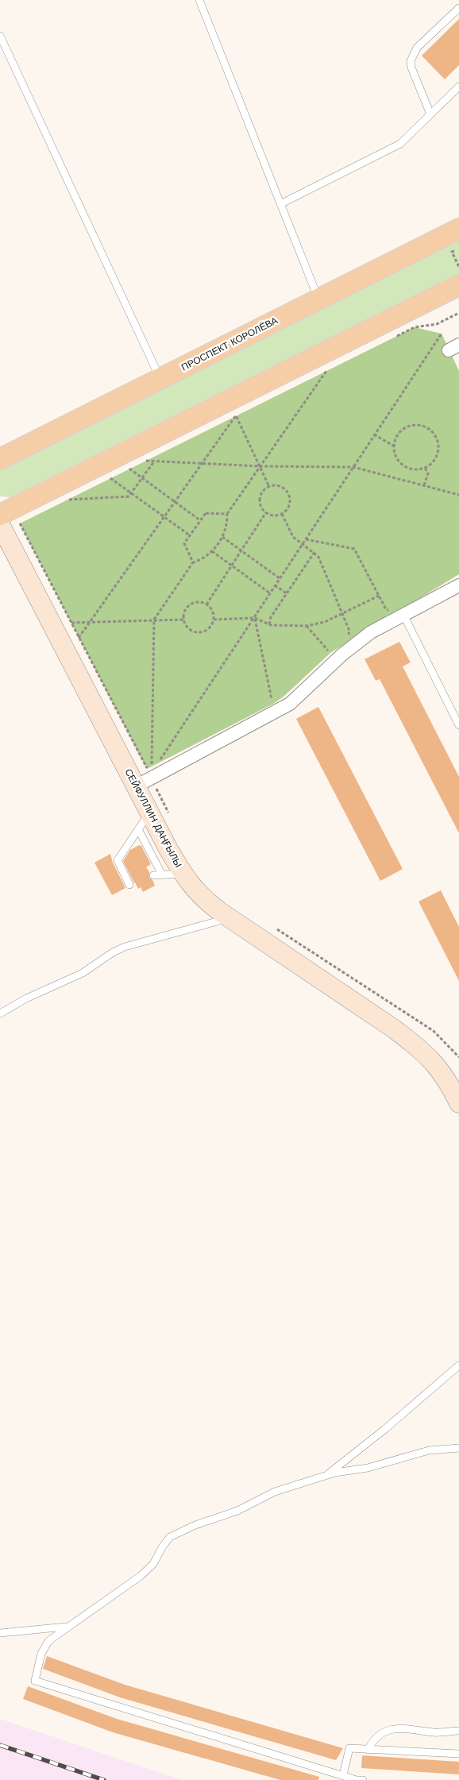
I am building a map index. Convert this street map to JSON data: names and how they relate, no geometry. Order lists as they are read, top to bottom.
{
  "streets": {
    "main road": ["ПРОСПЕКТ КОРОЛЁВА"],
    "street": ["СЕЙФУЛЛИН ДАҢҒЫЛЫ"]
  }
}
